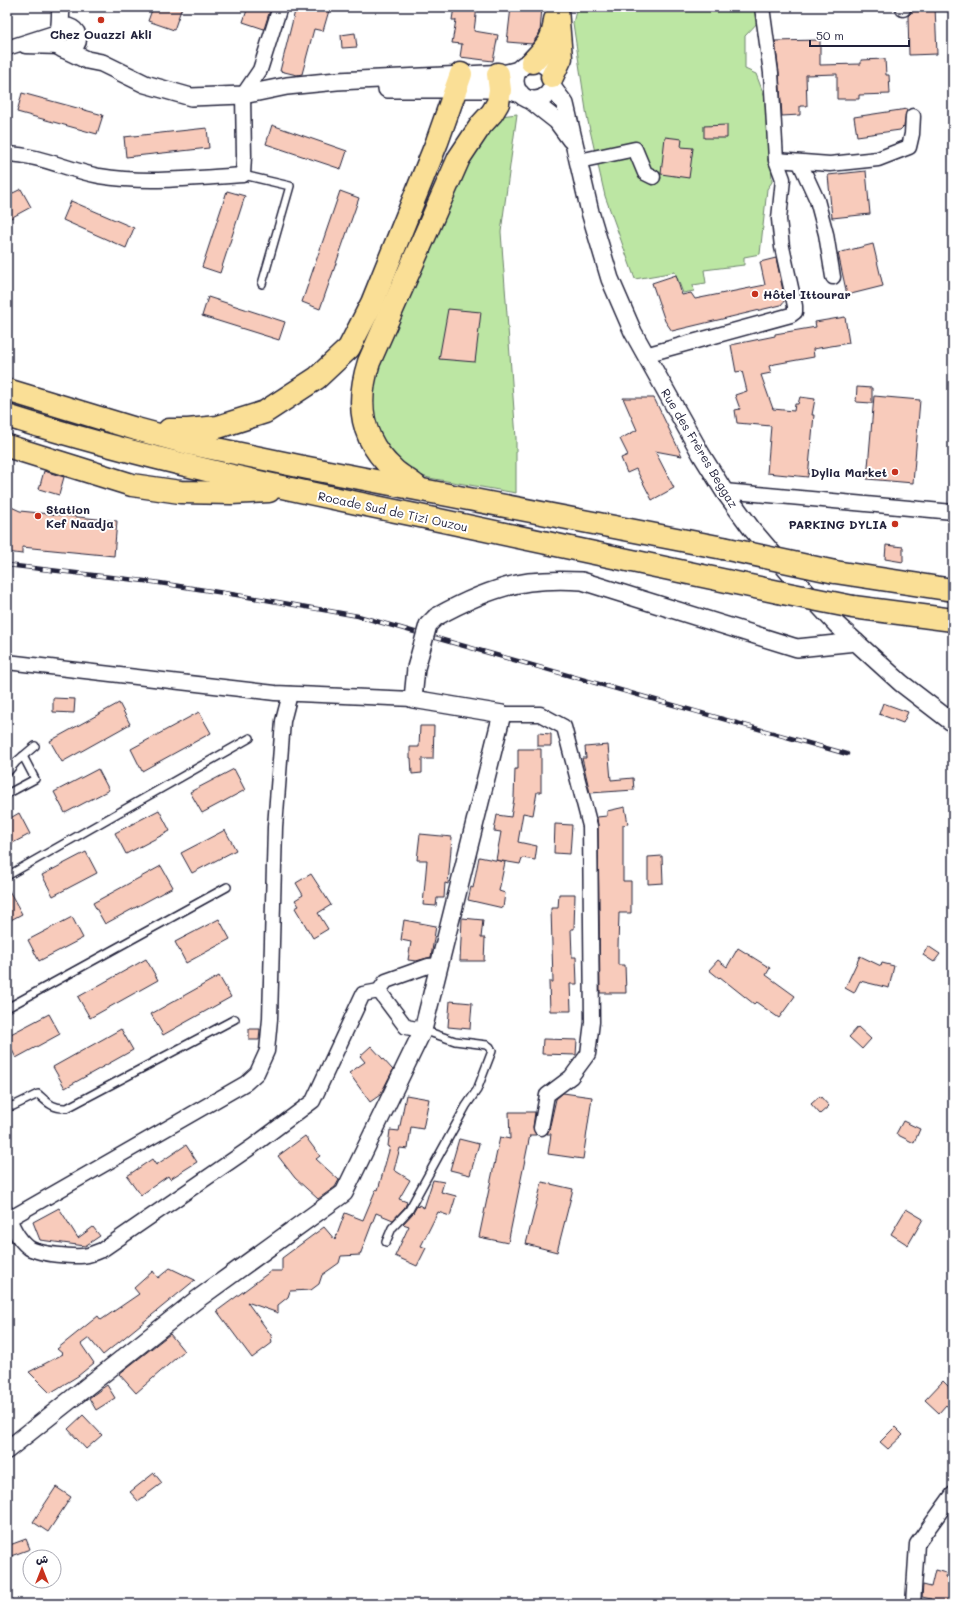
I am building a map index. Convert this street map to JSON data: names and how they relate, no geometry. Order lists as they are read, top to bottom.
{
  "streets": {
    "main road": ["Rocade Sud de Tizi Ouzou"],
    "street": ["Rue des Frères Beggaz"]
  },
  "places": [
    "Chez Ouazzi Akli",
    "Hôtel Ittourar",
    "Dylia Market",
    "Station Kef Naadja",
    "PARKING DYLIA"
  ],
  "scale_bar": "50 m",
  "north": "top"
}
